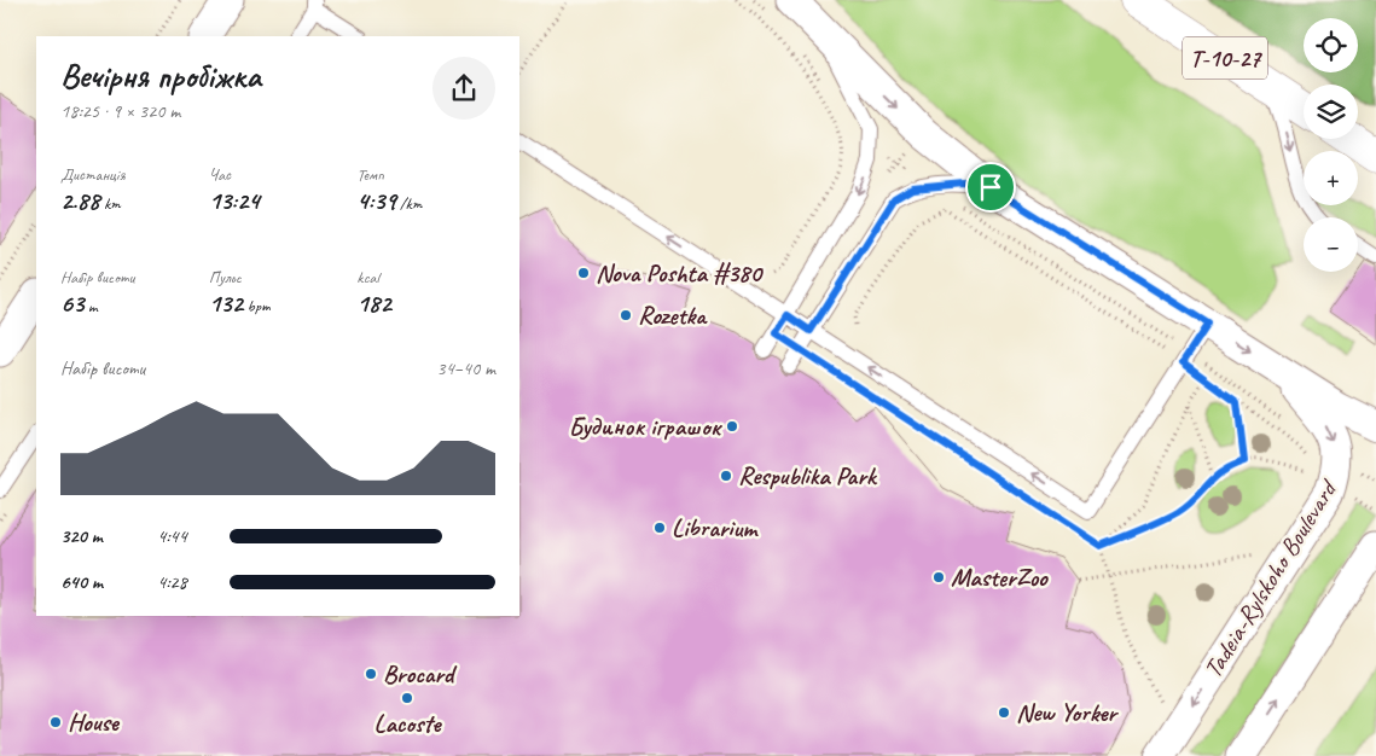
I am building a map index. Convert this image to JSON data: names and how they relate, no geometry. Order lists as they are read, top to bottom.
{
  "streets": {
    "highway": ["Т-10-27"],
    "street": ["Tadeia-Rylskoho Boulevard"]
  },
  "places": [
    "Nova Poshta #380",
    "Rozetka",
    "Будинок іграшок",
    "Respublika Park",
    "Librarium",
    "MasterZoo",
    "Brocard",
    "Lacoste",
    "New Yorker",
    "House"
  ],
  "page": {
    "map_buttons": ["+", "−"],
    "heading": ["Вечірня пробіжка", "18:25 · 9 × 320 m"],
    "stats": [
      ["Дистанція", "2.88 km"],
      ["Час", "13:24"],
      ["Темп", "4:39 /km"],
      ["Набір висоти", "63 m"],
      ["Пульс", "132 bpm"],
      ["kcal", "182"]
    ],
    "chart": ["Набір висоти", "34–40 m"],
    "list": [
      {
        "name": "320 m",
        "note": "4:44"
      },
      {
        "name": "640 m",
        "note": "4:28"
      }
    ]
  }
}
